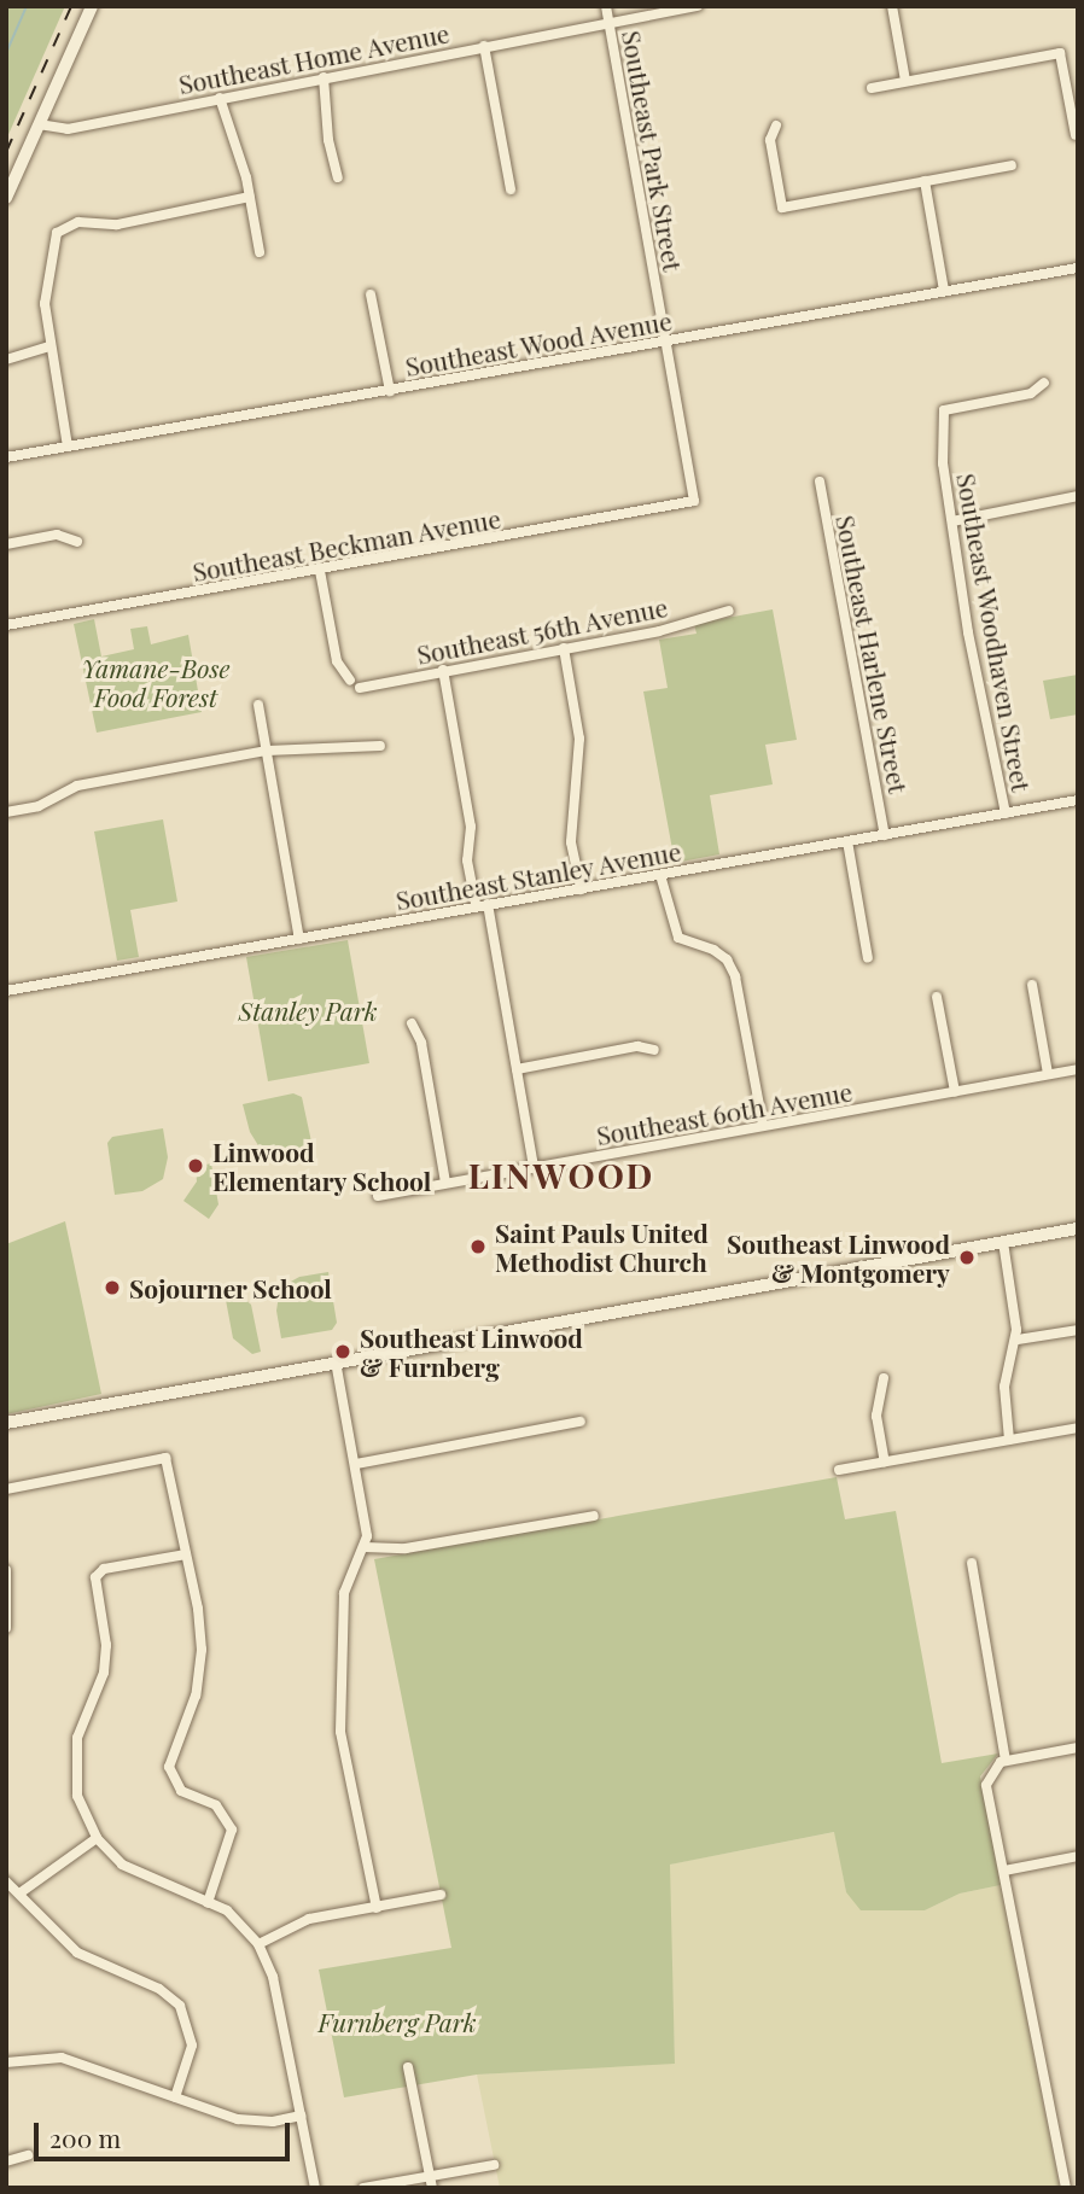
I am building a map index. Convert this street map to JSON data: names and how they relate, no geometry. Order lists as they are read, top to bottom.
{
  "streets": {
    "street": [
      "Southeast Home Avenue",
      "Southeast Park Street",
      "Southeast Wood Avenue",
      "Southeast Beckman Avenue",
      "Southeast 56th Avenue",
      "Southeast Woodhaven Street",
      "Southeast Harlene Street",
      "Southeast Stanley Avenue",
      "Southeast 60th Avenue"
    ]
  },
  "crossings": [
    ["Southeast Home Avenue", "Southeast Park Street"],
    ["Southeast Park Street", "Southeast Wood Avenue"],
    ["Southeast Park Street", "Southeast Beckman Avenue"],
    ["Southeast Beckman Avenue", "Southeast 56th Avenue"],
    ["Southeast Woodhaven Street", "Southeast Stanley Avenue"],
    ["Southeast Harlene Street", "Southeast Stanley Avenue"]
  ],
  "districts": ["LINWOOD"],
  "parks": ["Yamane-Bose Food Forest", "Stanley Park", "Furnberg Park"],
  "places": [
    "Linwood Elementary School",
    "Saint Pauls United Methodist Church",
    "Southeast Linwood & Montgomery",
    "Sojourner School",
    "Southeast Linwood & Furnberg"
  ],
  "scale_bar": "200 m"
}
